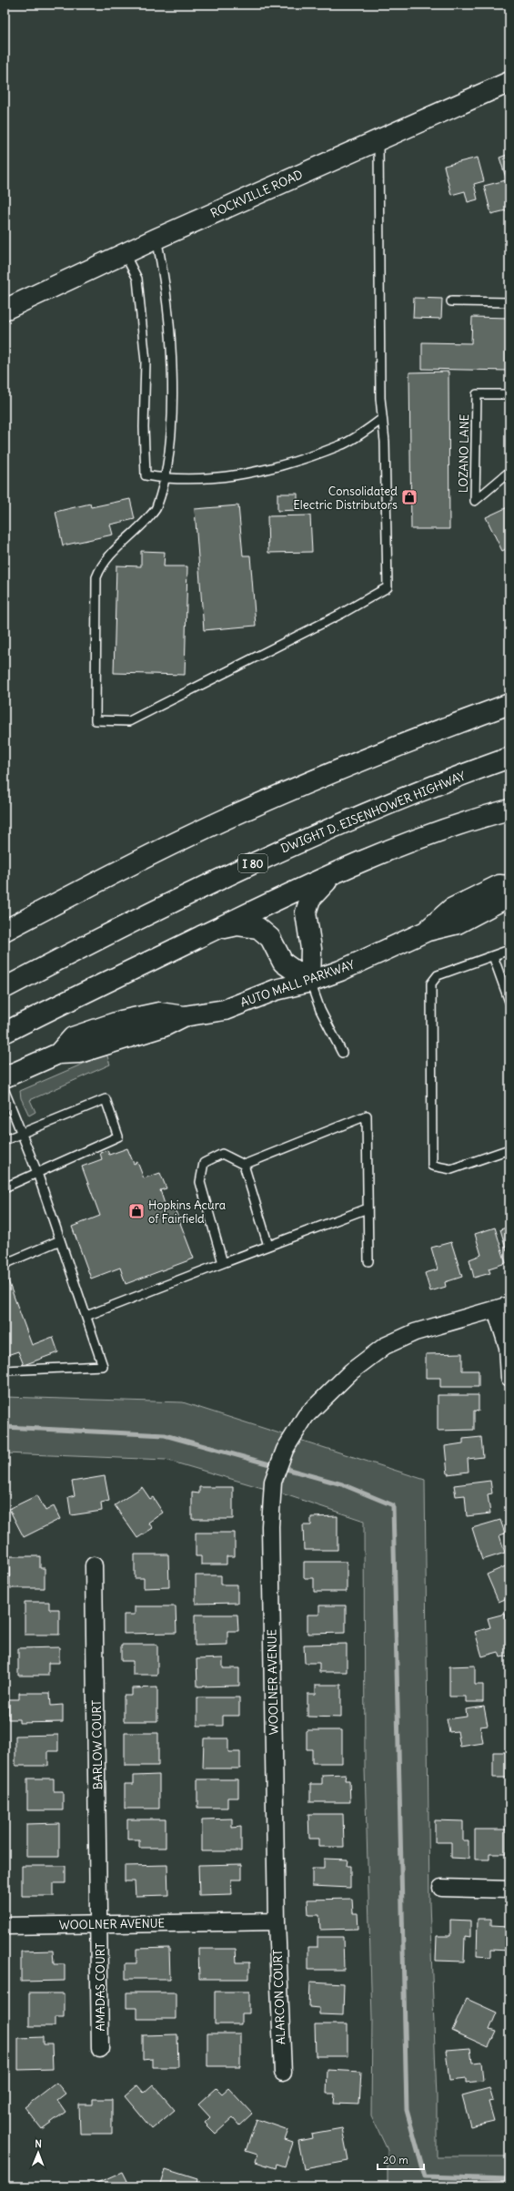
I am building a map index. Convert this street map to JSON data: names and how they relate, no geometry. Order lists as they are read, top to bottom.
{
  "streets": {
    "main road": [
      "ROCKVILLE ROAD",
      "DWIGHT D. EISENHOWER HIGHWAY",
      "I 80",
      "AUTO MALL PARKWAY"
    ],
    "street": [
      "WOOLNER AVENUE",
      "BARLOW COURT",
      "AMADAS COURT",
      "ALARCON COURT"
    ],
    "lane": ["LOZANO LANE"]
  },
  "crossings": [
    ["WOOLNER AVENUE", "BARLOW COURT"],
    ["WOOLNER AVENUE", "AMADAS COURT"],
    ["WOOLNER AVENUE", "ALARCON COURT"],
    ["BARLOW COURT", "AMADAS COURT"]
  ],
  "places": {
    "shop": ["Consolidated Electric Distributors", "Hopkins Acura of Fairfield"]
  },
  "scale_bar": "20 m",
  "north": "top"
}
